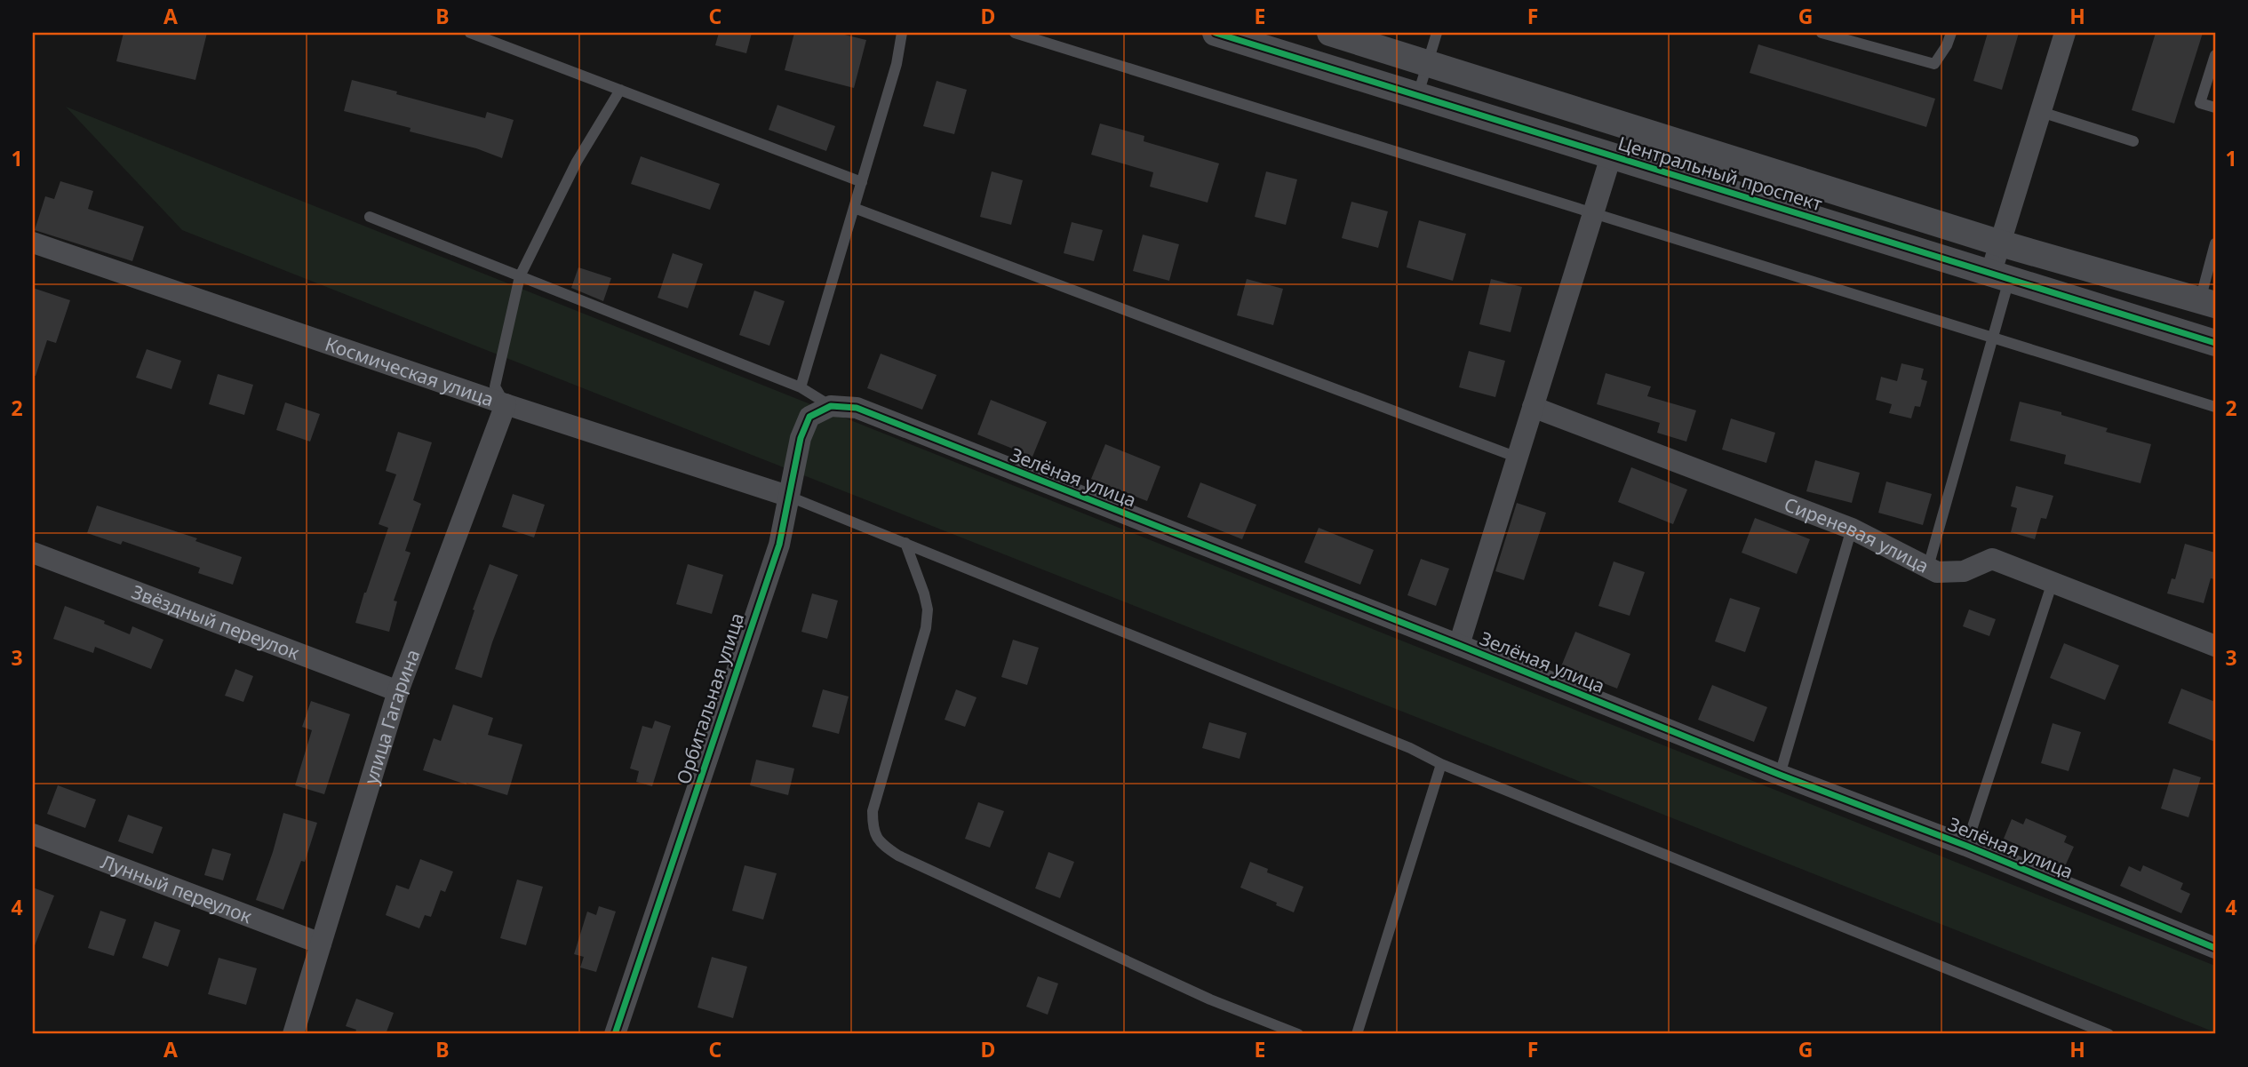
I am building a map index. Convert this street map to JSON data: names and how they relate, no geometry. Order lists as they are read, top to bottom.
{
  "streets": {
    "street": [
      "Центральный проспект",
      "Космическая улица",
      "Зелёная улица",
      "Сиреневая улица",
      "Звёздный переулок",
      "Орбитальная улица",
      "улица Гагарина",
      "Лунный переулок"
    ]
  },
  "crossings": [
    ["Космическая улица", "Орбитальная улица"],
    ["Космическая улица", "улица Гагарина"],
    ["Зелёная улица", "Орбитальная улица"],
    ["Звёздный переулок", "улица Гагарина"],
    ["улица Гагарина", "Лунный переулок"]
  ],
  "grid": {
    "columns": [
      "A",
      "B",
      "C",
      "D",
      "E",
      "F",
      "G",
      "H"
    ],
    "rows": [
      "1",
      "2",
      "3",
      "4"
    ]
  }
}
